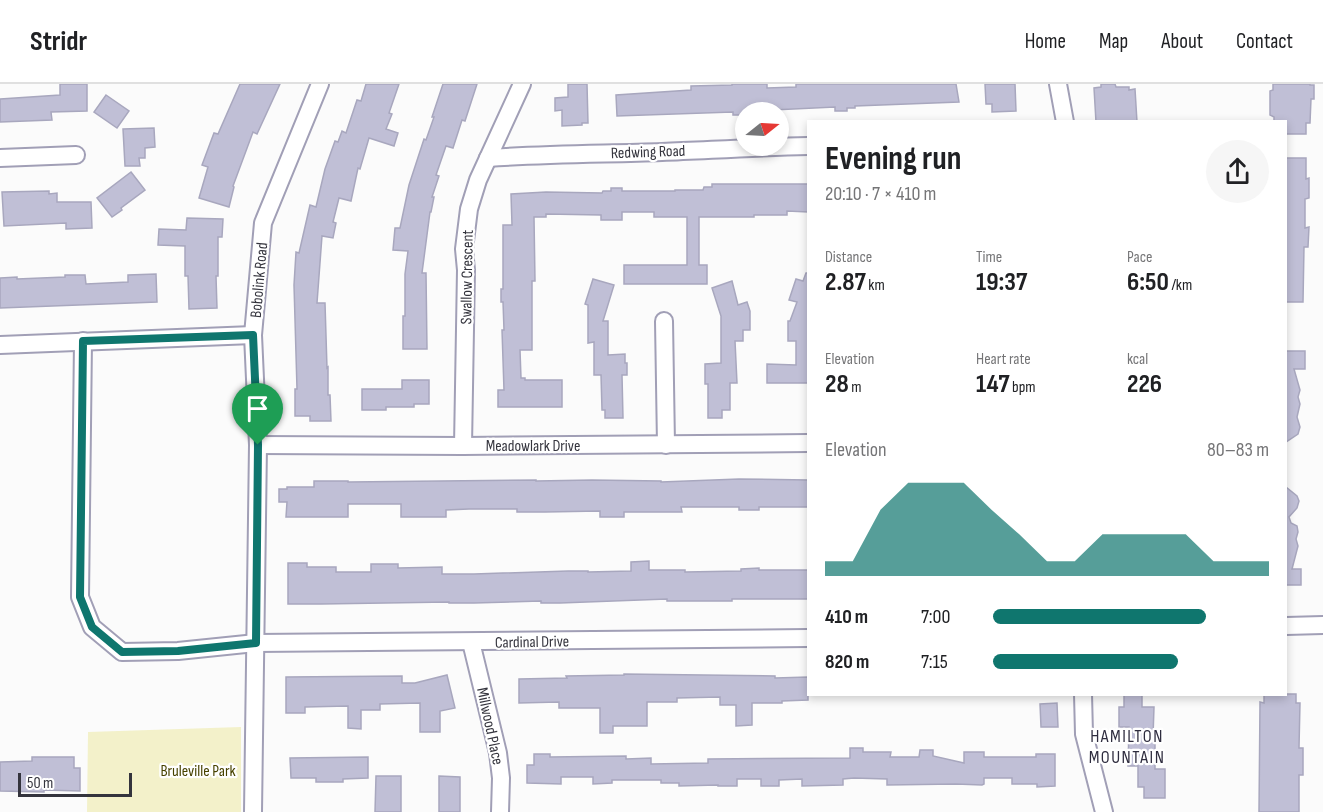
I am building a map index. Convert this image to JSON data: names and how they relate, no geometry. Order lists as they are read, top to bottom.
{
  "streets": {
    "street": [
      "Redwing Road",
      "Swallow Crescent",
      "Bobolink Road",
      "Meadowlark Drive",
      "Cardinal Drive",
      "Millwood Place"
    ]
  },
  "crossings": [
    ["Redwing Road", "Swallow Crescent"],
    ["Swallow Crescent", "Meadowlark Drive"],
    ["Bobolink Road", "Meadowlark Drive"],
    ["Bobolink Road", "Cardinal Drive"],
    ["Cardinal Drive", "Millwood Place"]
  ],
  "districts": ["HAMILTON MOUNTAIN"],
  "parks": ["Bruleville Park"],
  "scale_bar": "50 m",
  "north": "right",
  "page": {
    "header": "Stridr",
    "nav": [
      "Home",
      "Map",
      "About",
      "Contact"
    ],
    "heading": ["Evening run", "20:10 · 7 × 410 m"],
    "stats": [
      ["Distance", "2.87 km"],
      ["Time", "19:37"],
      ["Pace", "6:50 /km"],
      ["Elevation", "28 m"],
      ["Heart rate", "147 bpm"],
      ["kcal", "226"]
    ],
    "chart": ["Elevation", "80–83 m"],
    "list": [
      {
        "name": "410 m",
        "note": "7:00"
      },
      {
        "name": "820 m",
        "note": "7:15"
      }
    ],
    "scale": "50 m"
  }
}
